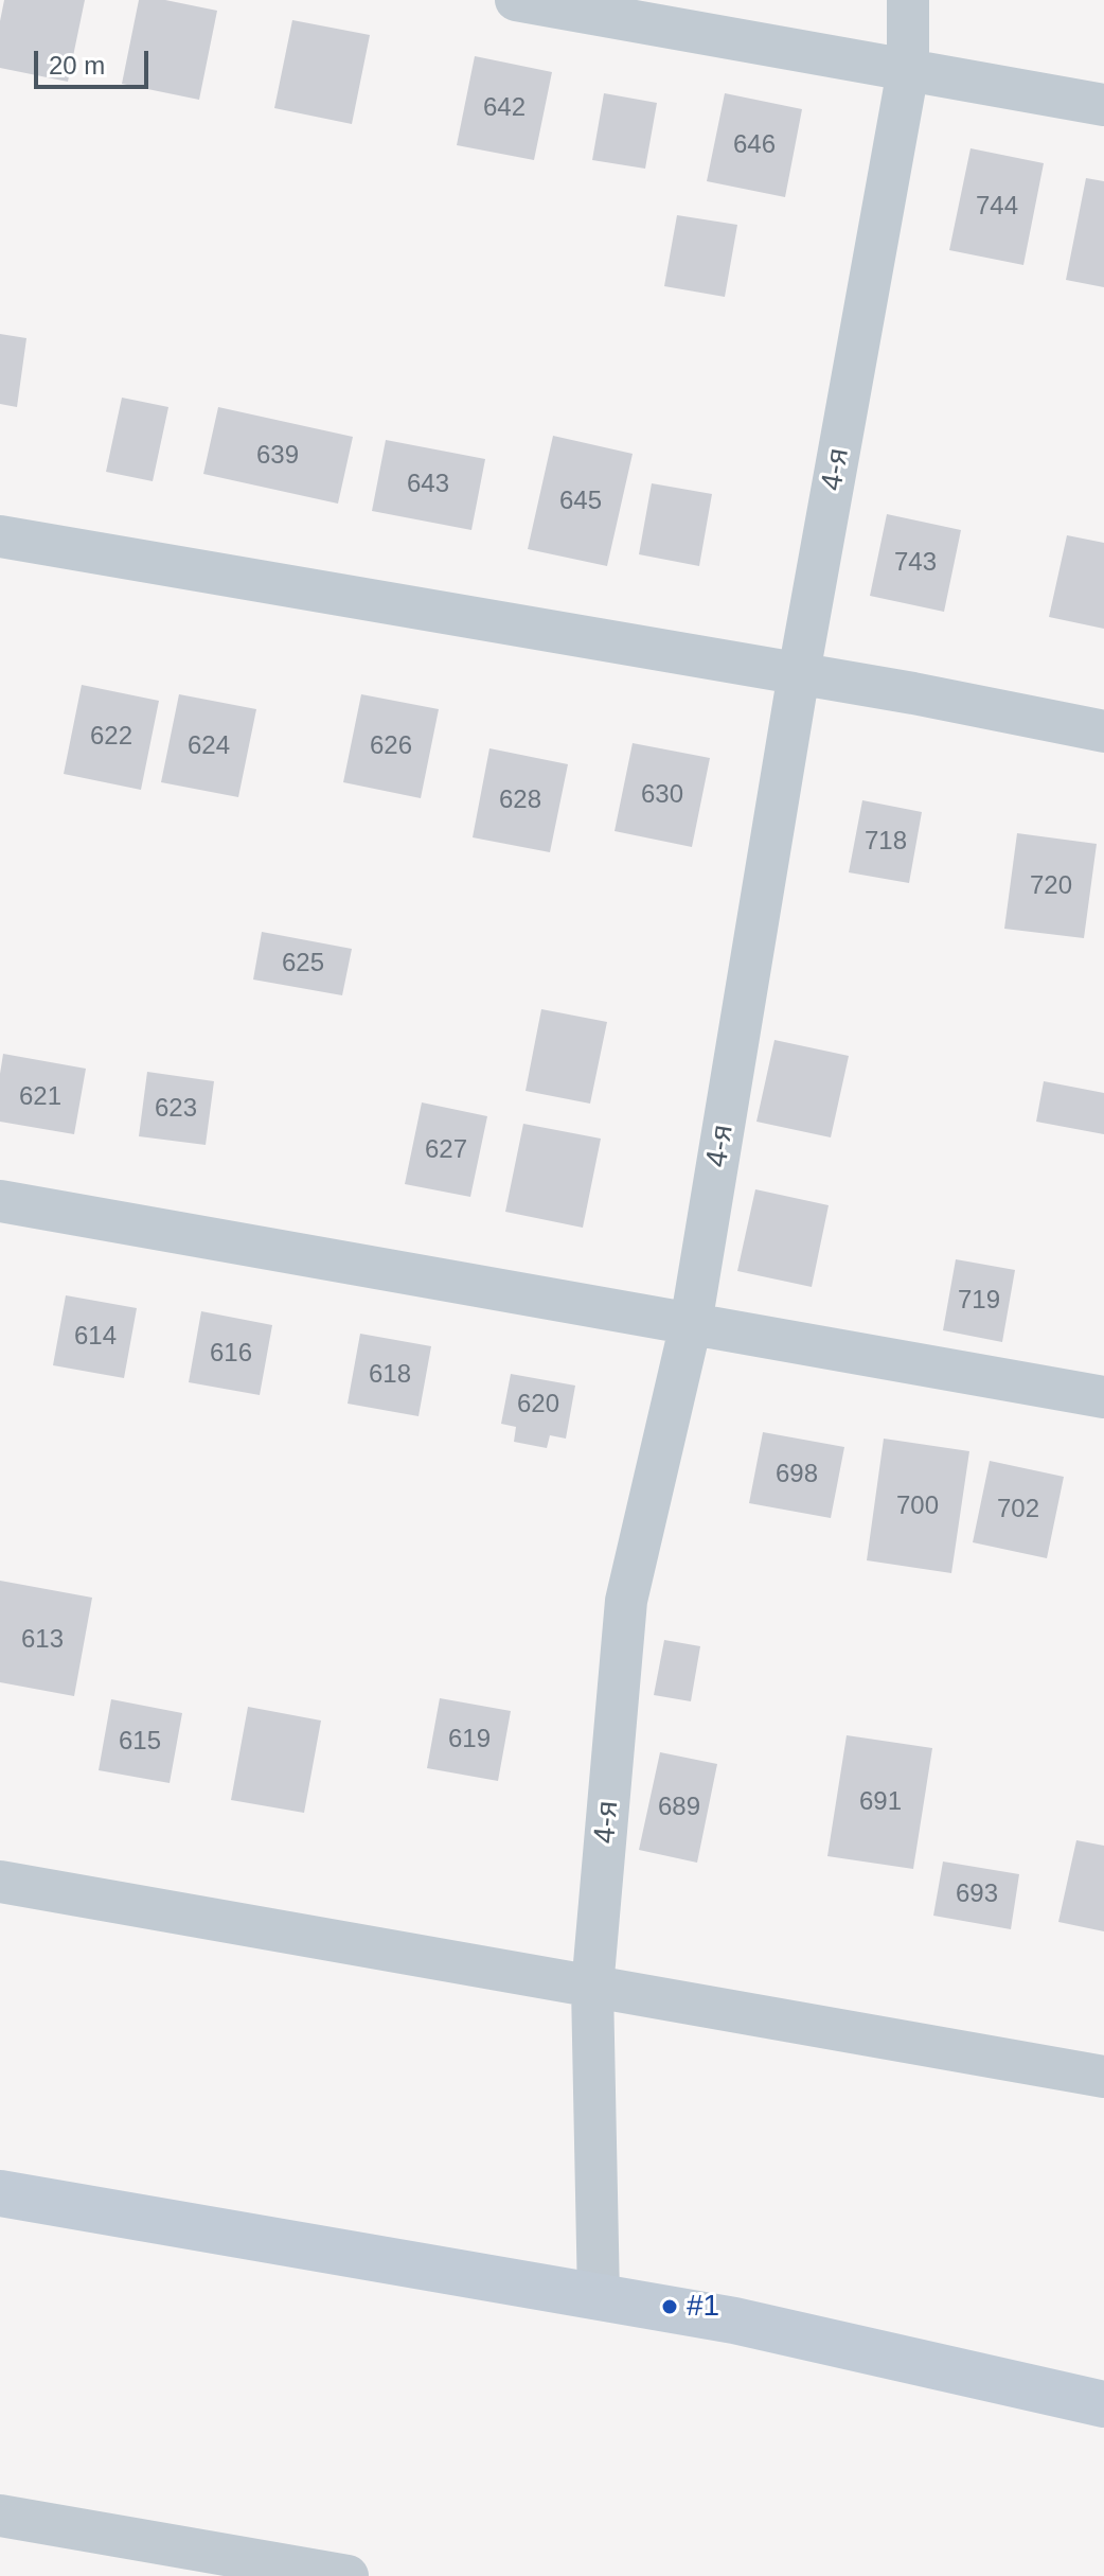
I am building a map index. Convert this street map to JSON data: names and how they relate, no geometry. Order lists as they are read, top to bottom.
{
  "streets": {
    "street": ["4-я"]
  },
  "places": ["#1"],
  "house_numbers": [
    "642",
    "646",
    "744",
    "639",
    "643",
    "645",
    "743",
    "622",
    "624",
    "626",
    "630",
    "628",
    "718",
    "720",
    "625",
    "621",
    "623",
    "627",
    "719",
    "614",
    "616",
    "618",
    "620",
    "698",
    "700",
    "702",
    "613",
    "619",
    "615",
    "691",
    "689",
    "693"
  ],
  "scale_bar": "20 m"
}
